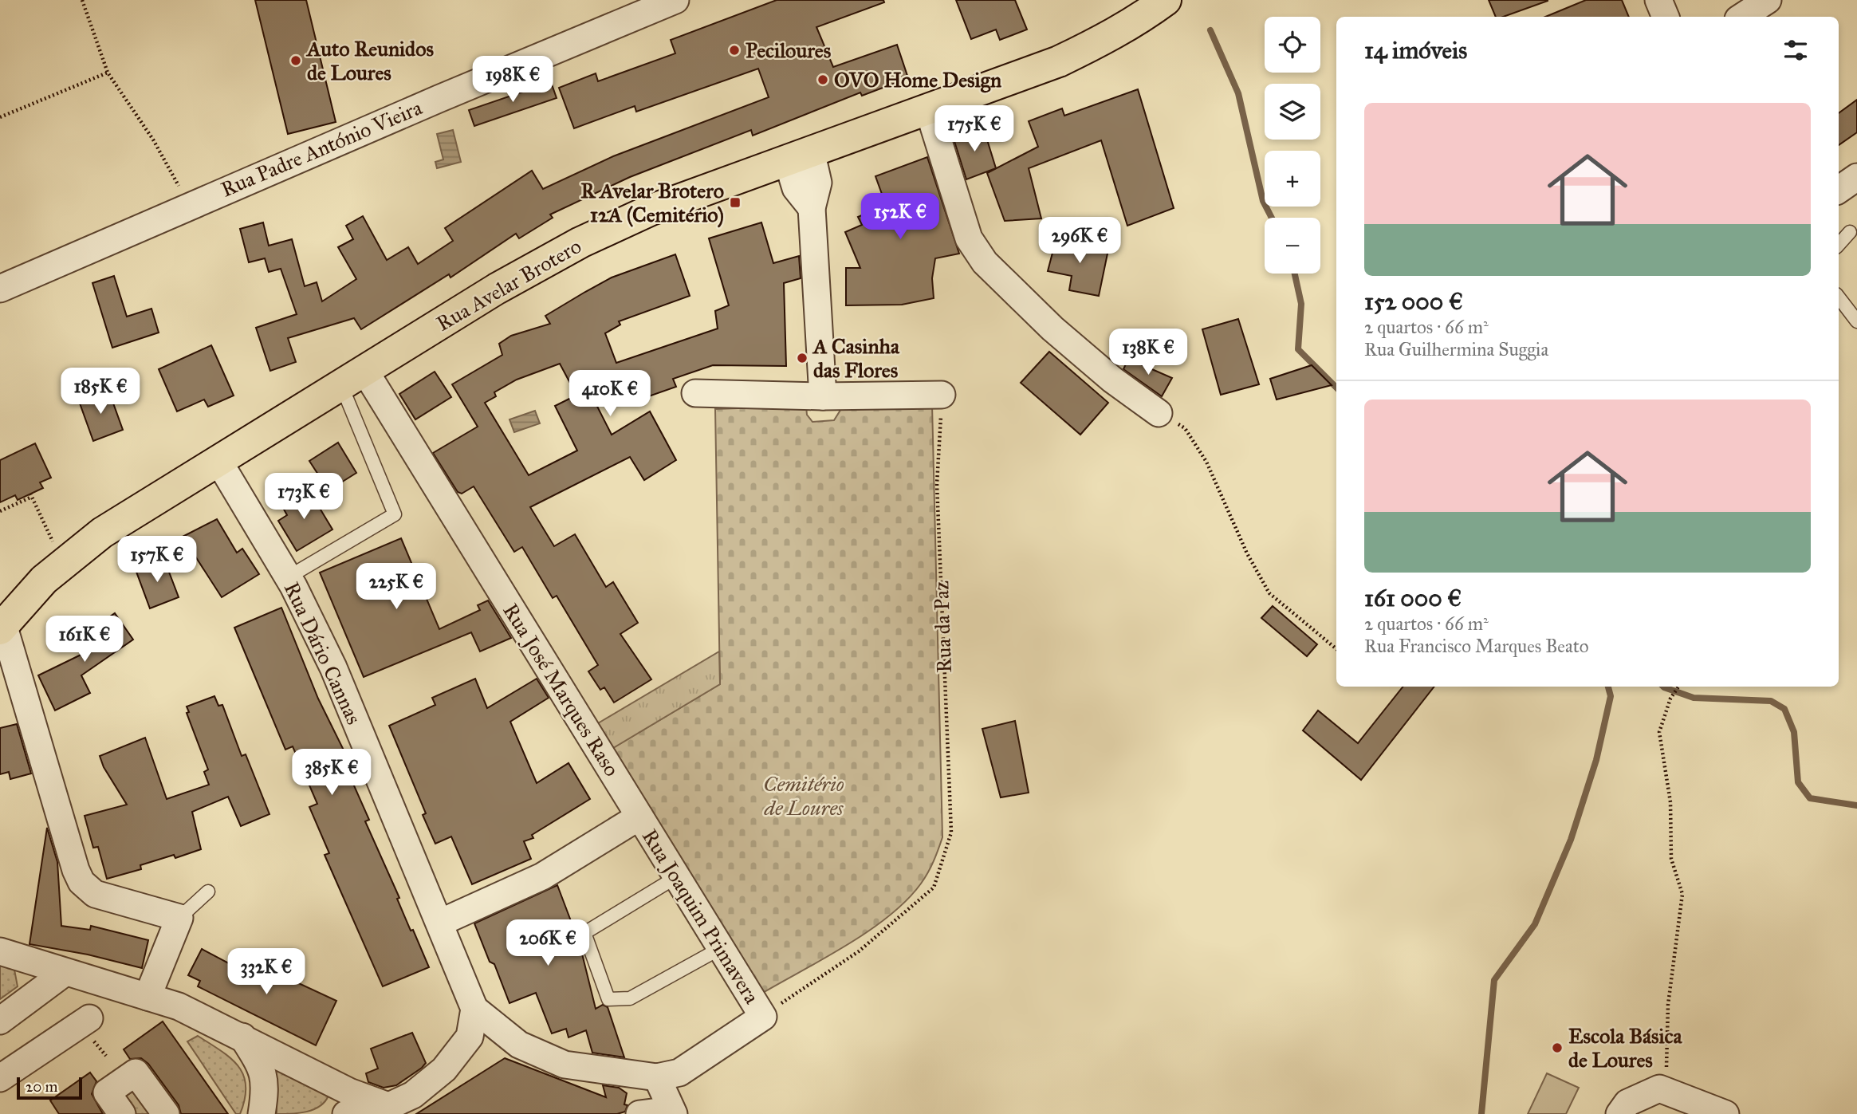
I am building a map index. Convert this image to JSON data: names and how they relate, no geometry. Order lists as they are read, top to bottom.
{
  "streets": {
    "main road": ["Rua Avelar Brotero"],
    "street": [
      "Rua Padre António Vieira",
      "Rua Dário Cannas",
      "Rua José Marques Raso",
      "Rua Joaquim Primavera"
    ],
    "path": ["Rua da Paz"]
  },
  "crossings": [
    ["Rua Avelar Brotero", "Rua Dário Cannas"],
    ["Rua Avelar Brotero", "Rua José Marques Raso"],
    ["Rua da Paz", "Rua Dário Cannas"],
    ["Rua da Paz", "Rua Joaquim Primavera"],
    ["Rua Dário Cannas", "Rua Joaquim Primavera"],
    ["Rua José Marques Raso", "Rua Joaquim Primavera"]
  ],
  "parks": ["Cemitério de Loures"],
  "places": {
    "other": [
      "Peciloures",
      "Auto Reunidos de Loures",
      "OVO Home Design",
      "A Casinha das Flores",
      "Escola Básica de Loures"
    ],
    "transit": ["R Avelar Brotero 12A (Cemitério)"]
  },
  "scale_bar": "20 m",
  "page": {
    "map_buttons": ["+", "−"],
    "heading": "14 imóveis",
    "price": [
      "198K €",
      "175K €",
      "152K €",
      "296K €",
      "138K €",
      "185K €",
      "410K €",
      "173K €",
      "157K €",
      "225K €",
      "161K €",
      "385K €",
      "206K €",
      "332K €"
    ],
    "list": [
      {
        "name": "152 000 €",
        "note": "2 quartos · 66 m² · Rua Guilhermina Suggia"
      },
      {
        "name": "161 000 €",
        "note": "2 quartos · 66 m² · Rua Francisco Marques Beato"
      }
    ],
    "scale": "20 m"
  }
}
